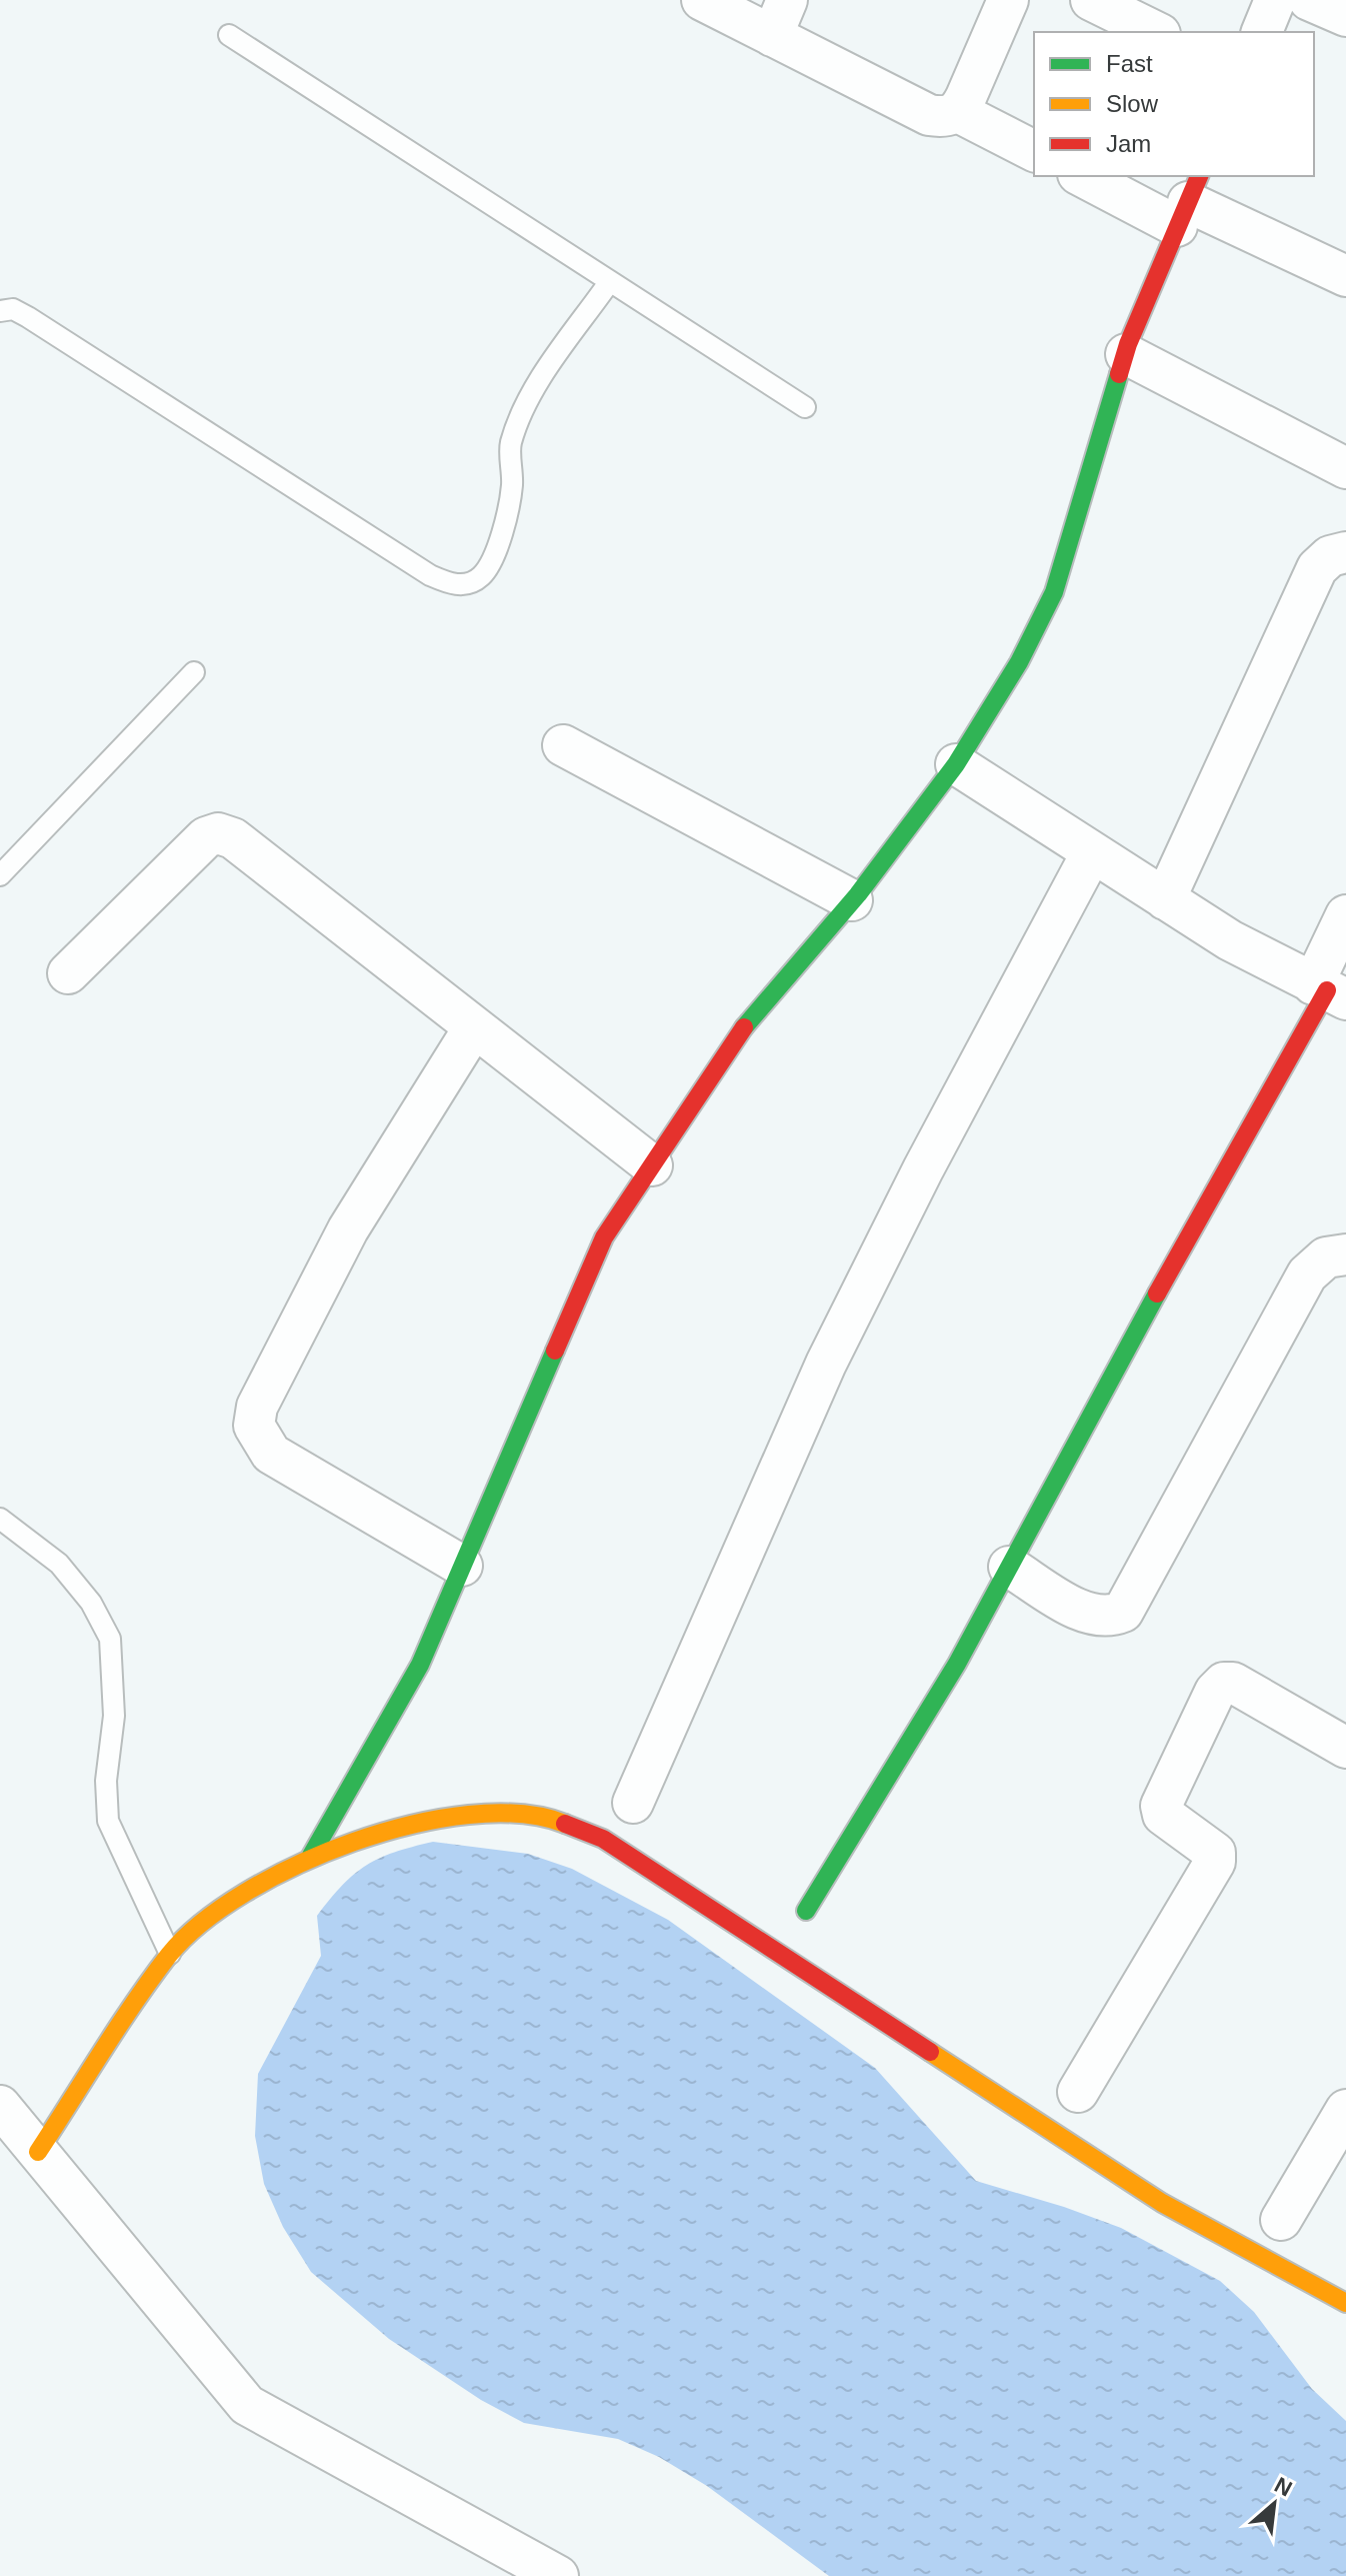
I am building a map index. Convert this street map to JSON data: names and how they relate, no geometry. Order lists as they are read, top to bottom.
{
  "legend": ["Fast", "Slow", "Jam"],
  "north": "top right"
}
